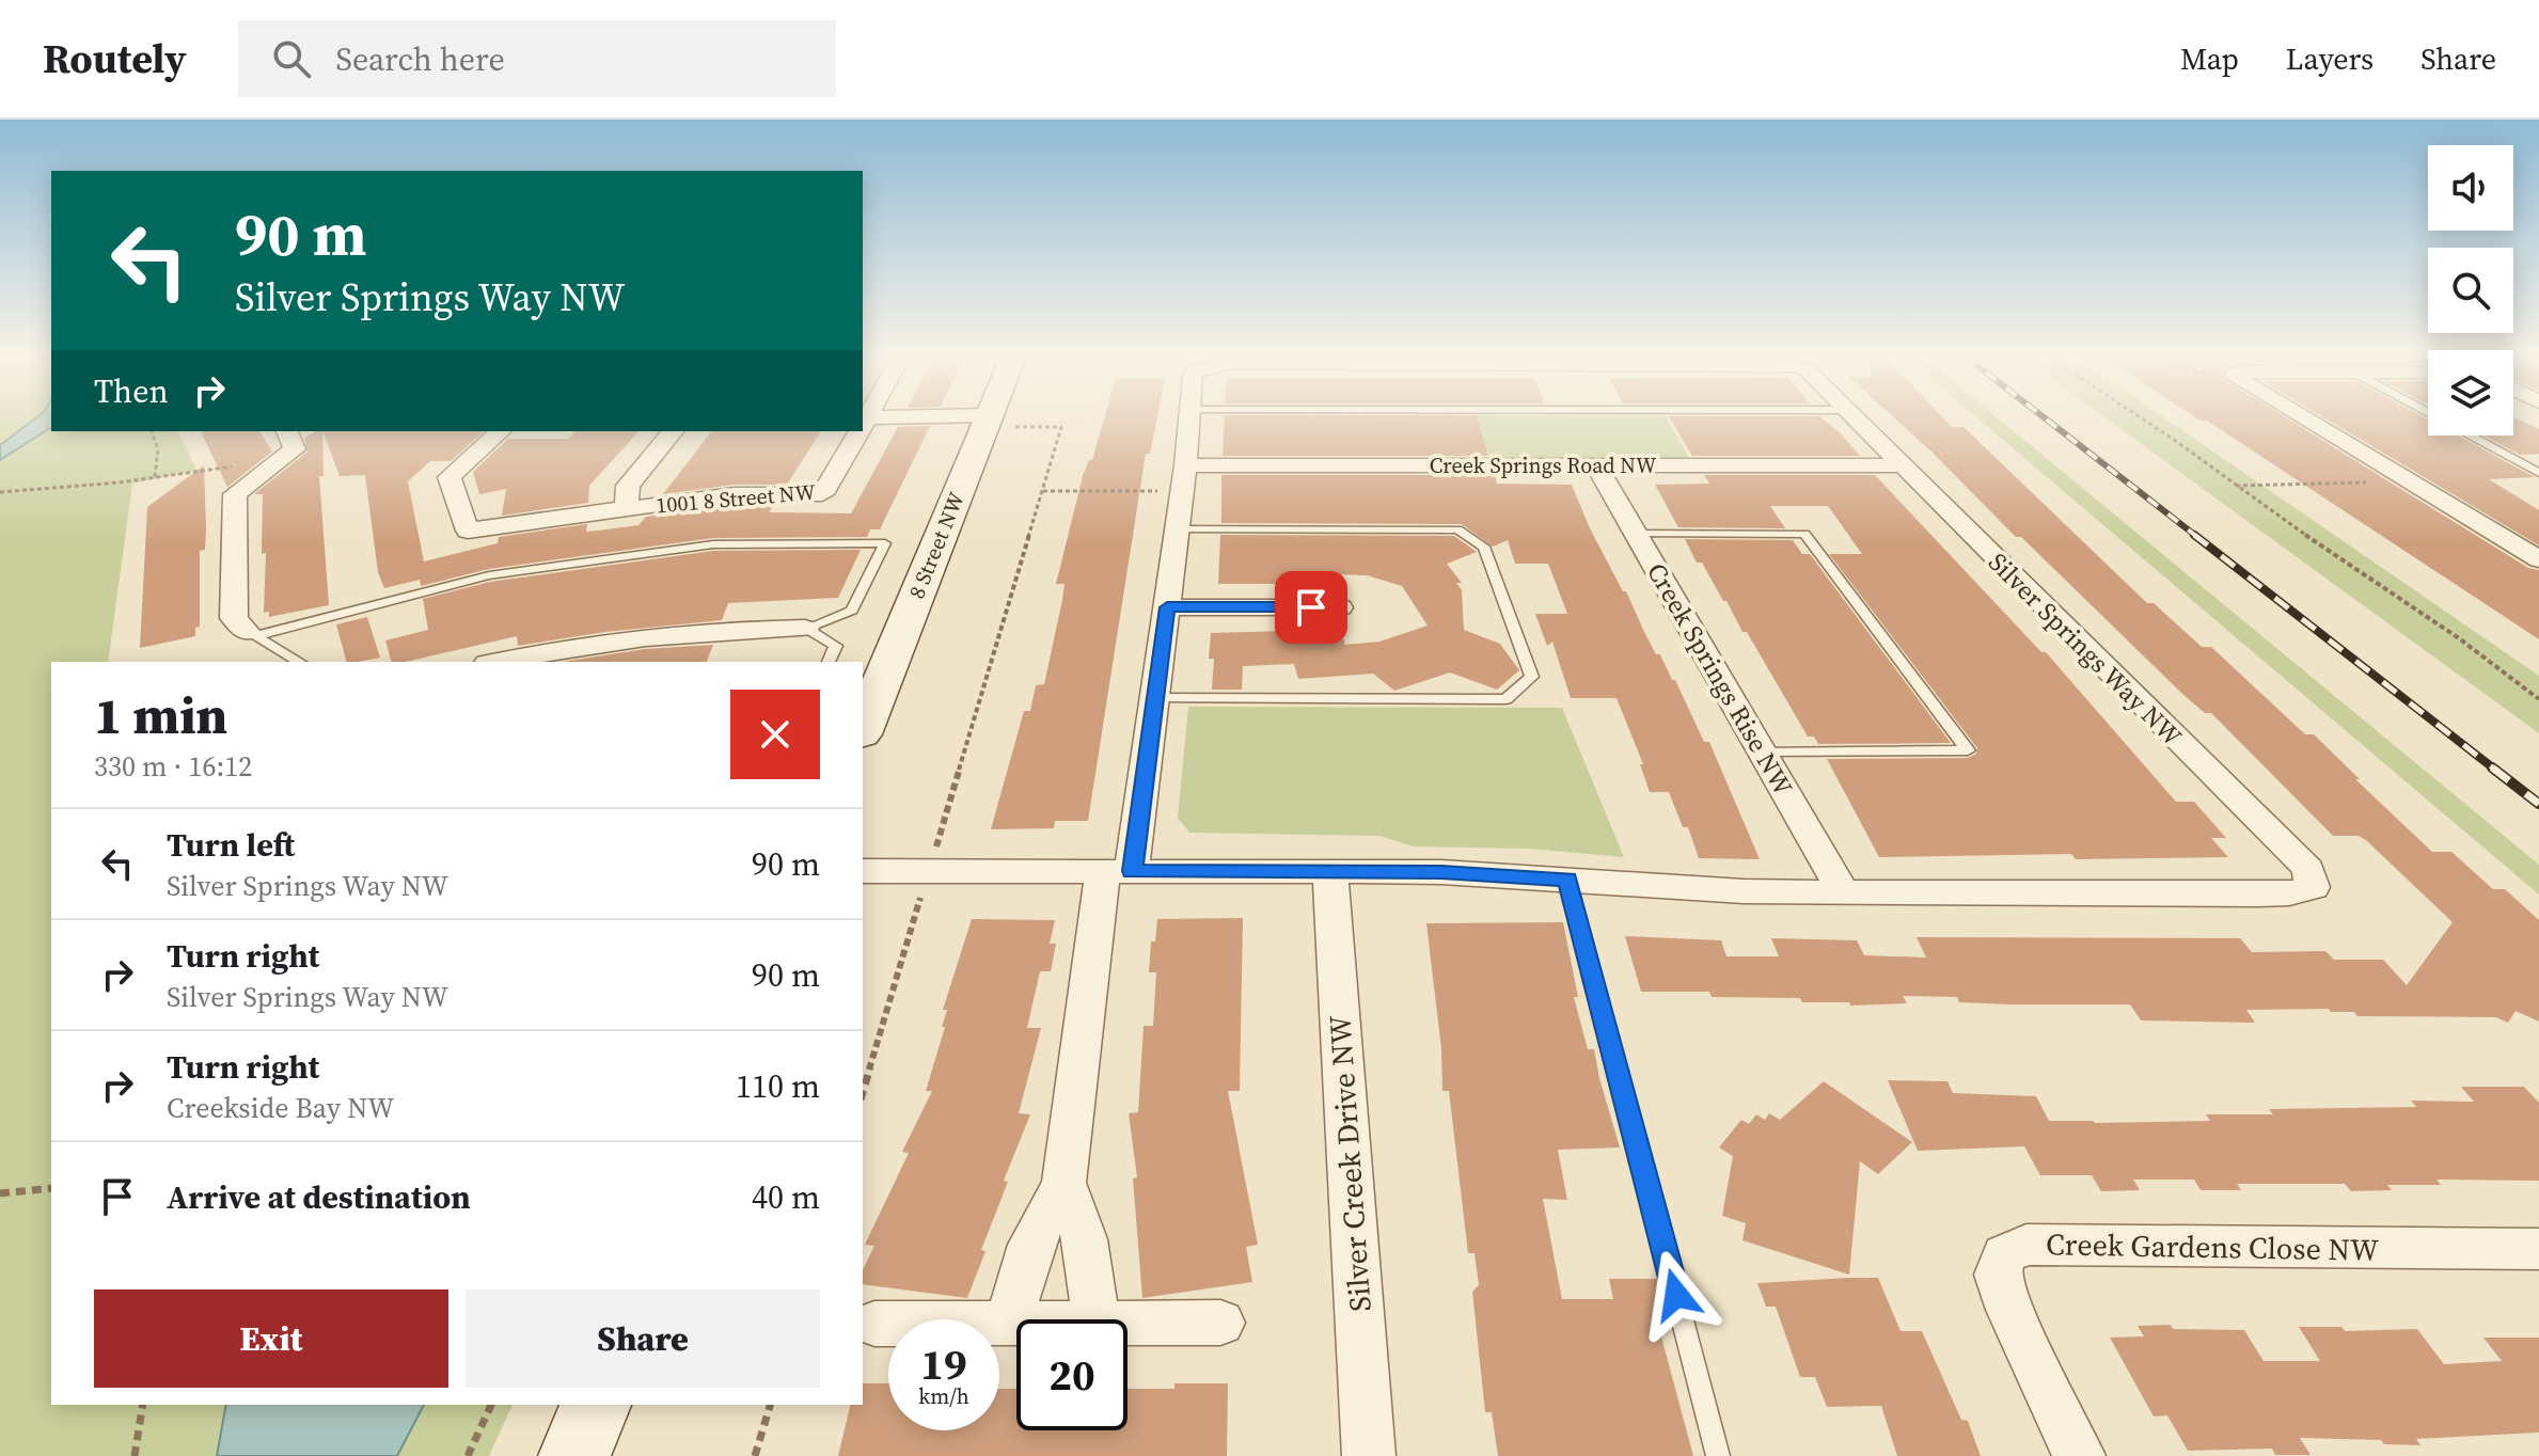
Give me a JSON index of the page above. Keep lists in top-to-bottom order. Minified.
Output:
{"streets":{"street":["Creek Springs Road NW","1001 8 Street NW","8 Street NW","Silver Springs Way NW","Creek Springs Rise NW","Silver Creek Drive NW","Creek Gardens Close NW"]},"crossings":[["Creek Springs Road NW","Silver Springs Way NW"],["Creek Springs Road NW","Creek Springs Rise NW"],["Silver Springs Way NW","Creek Springs Rise NW"],["Silver Springs Way NW","Silver Creek Drive NW"]],"page":{"header":"Routely","search":"Search here","nav":["Map","Layers","Share"],"turn":["90 m","Silver Springs Way NW"],"then":"Then","heading":["1 min","330 m · 16:12"],"list":[{"name":"Turn left","note":"Silver Springs Way NW","value":"90 m"},{"name":"Turn right","note":"Silver Springs Way NW","value":"90 m"},{"name":"Turn right","note":"Creekside Bay NW","value":"110 m"},{"name":"Arrive at destination","value":"40 m"}],"buttons":["Exit","Share"],"speed":"19 km/h","limit":"20"}}
